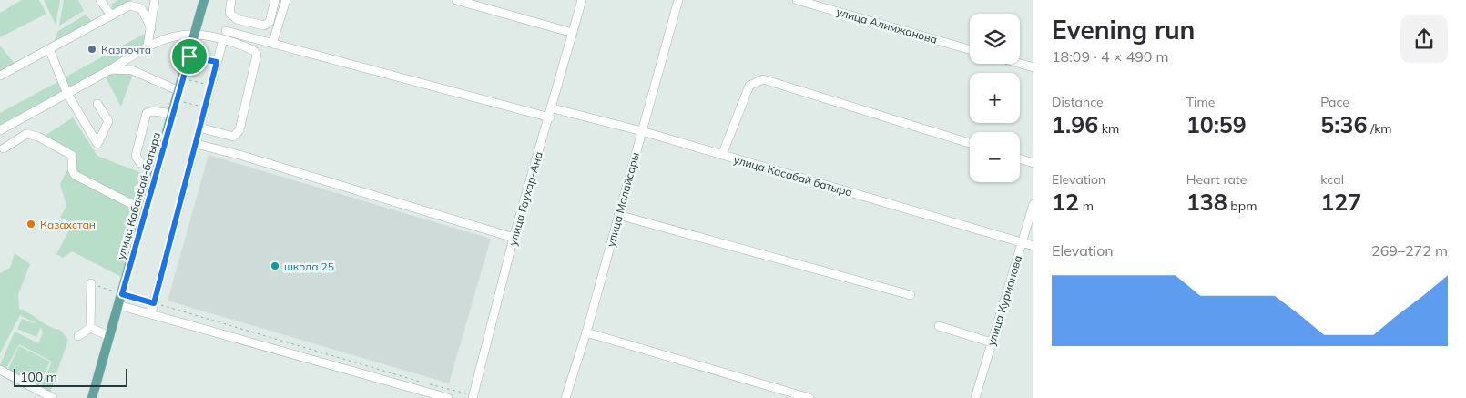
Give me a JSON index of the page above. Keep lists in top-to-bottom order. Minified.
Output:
{"streets":{"main road":["улица Кабанбай-батыра"],"street":["улица Алимжанова","улица Касабай батыра","улица Гаухар-Ана","улица Малайсары","улица Курманова"]},"crossings":[["улица Касабай батыра","улица Гаухар-Ана"],["улица Касабай батыра","улица Малайсары"],["улица Касабай батыра","улица Курманова"]],"places":["Казпочта","Казахстан","школа 25"],"scale_bar":"100 m","page":{"heading":["Evening run","18:09 · 4 × 490 m"],"map_buttons":["+","−"],"stats":[["Distance","1.96 km"],["Time","10:59"],["Pace","5:36 /km"],["Elevation","12 m"],["Heart rate","138 bpm"],["kcal","127"]],"chart":["Elevation","269–272 m"],"scale":"100 m"}}
